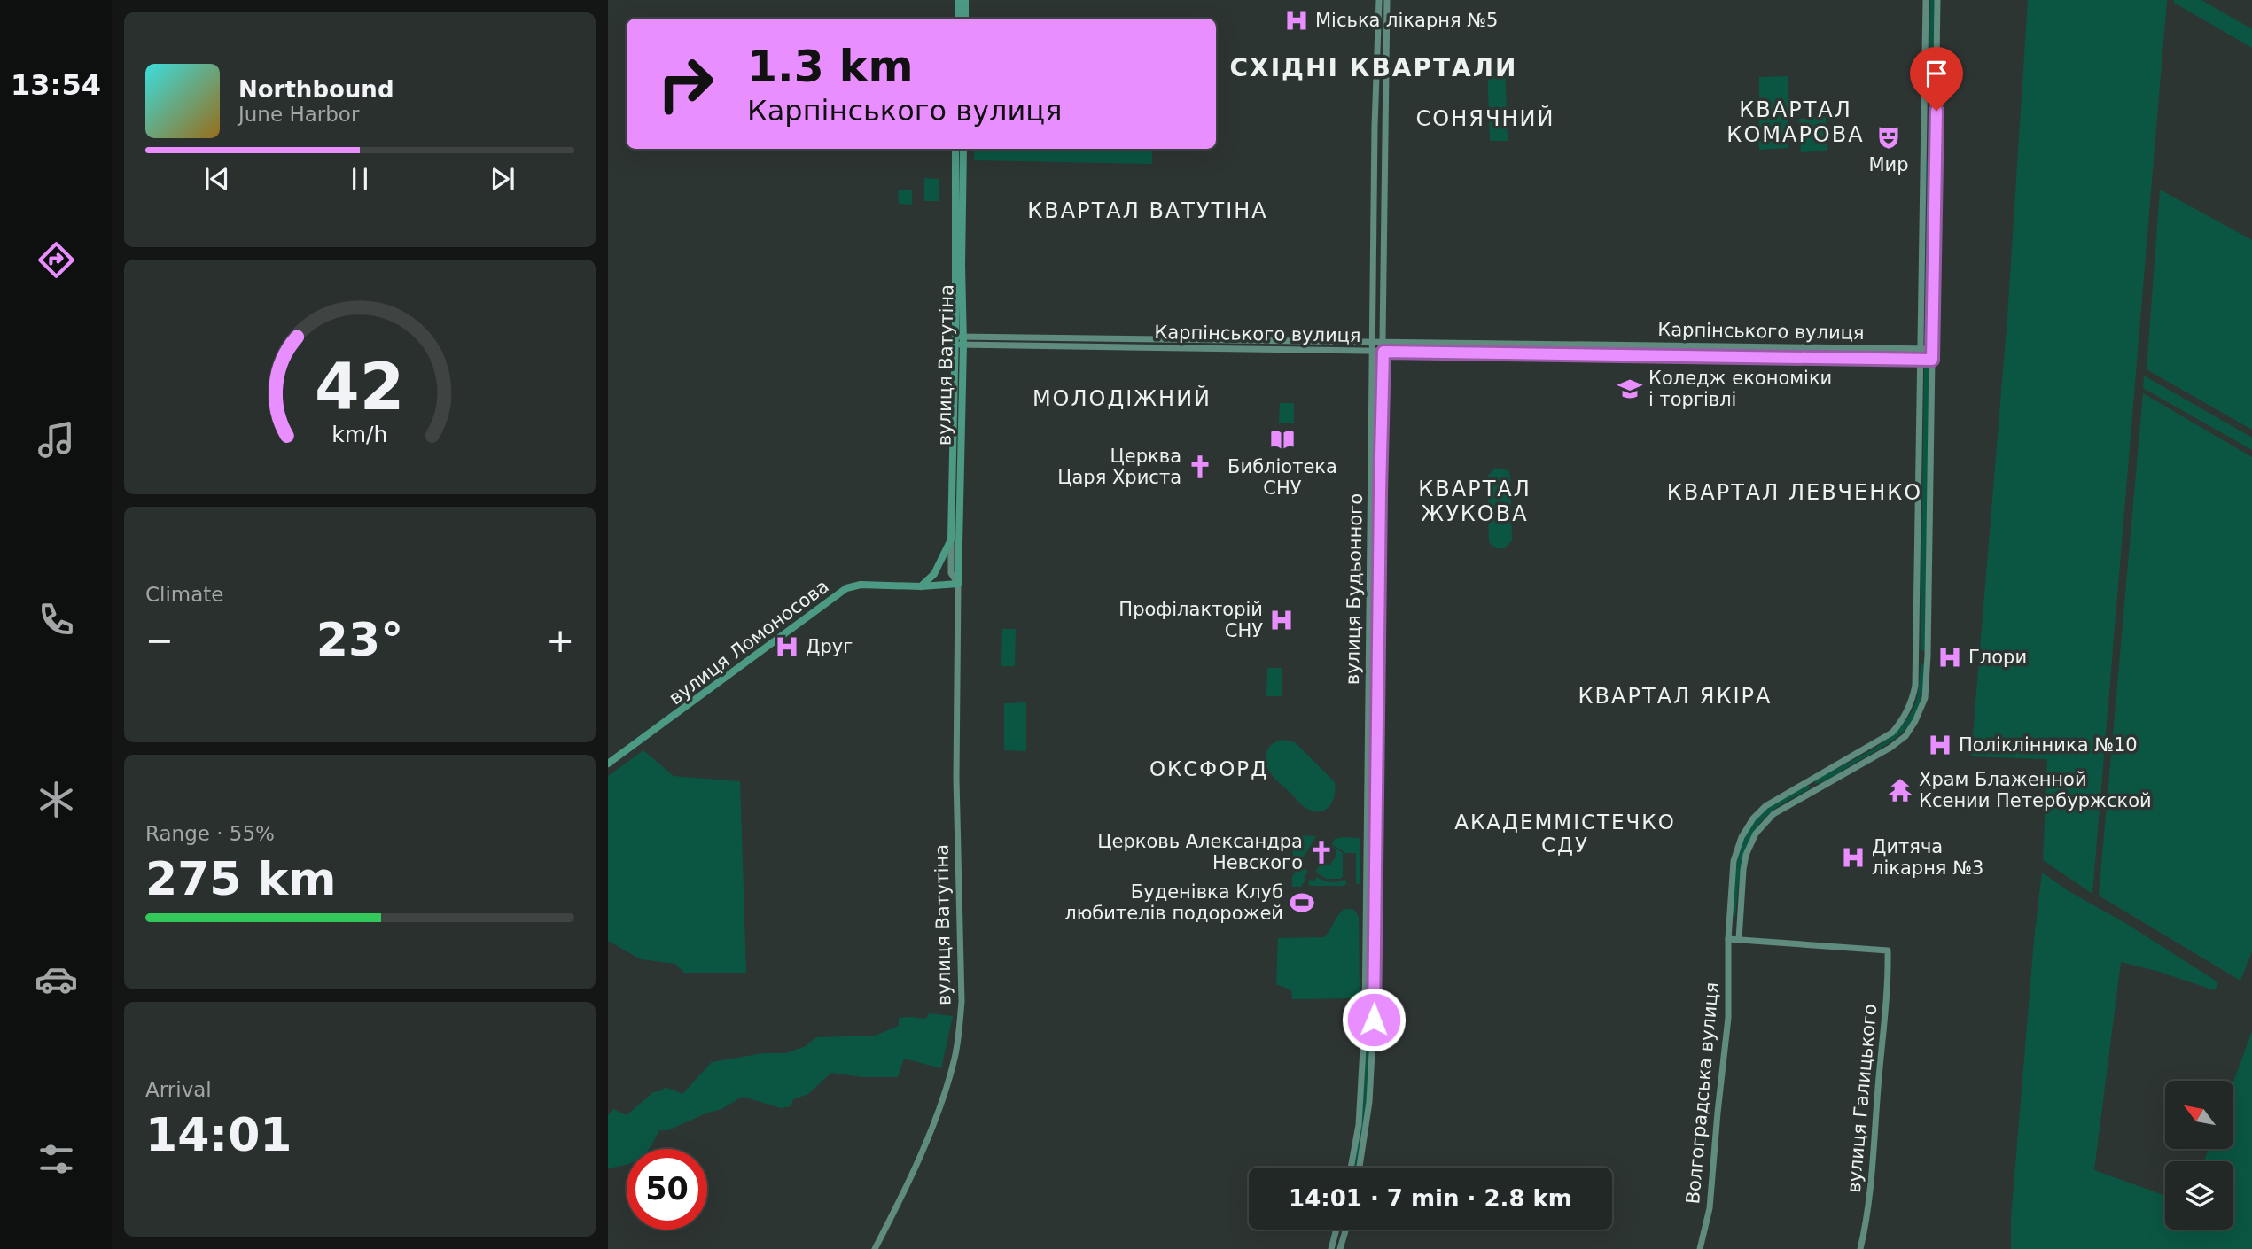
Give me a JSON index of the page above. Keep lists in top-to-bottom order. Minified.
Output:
{"streets":{"main road":["вулиця Ватутіна","вулиця Ломоносова"],"street":["Карпінського вулиця","вулиця Будьонного","Волгоградська вулиця","вулиця Галицького"]},"crossings":[["Карпінського вулиця","вулиця Ватутіна"],["Карпінського вулиця","вулиця Будьонного"],["Карпінського вулиця","Волгоградська вулиця"],["вулиця Ватутіна","вулиця Ломоносова"]],"districts":["СХІДНІ КВАРТАЛИ","КВАРТАЛ КОМАРОВА","СОНЯЧНИЙ","КВАРТАЛ ВАТУТІНА","МОЛОДІЖНИЙ","КВАРТАЛ ЖУКОВА","КВАРТАЛ ЛЕВЧЕНКО","КВАРТАЛ ЯКІРА","ОКСФОРД","АКАДЕММІСТЕЧКО СДУ"],"places":{"hospital":["Міська лікарня №5","Профілакторій СНУ","Друг","Глори","Поліклінника №10","Дитяча лікарня №3"],"theatre":["Мир"],"school or university":["Коледж економіки і торгівлі"],"library":["Библіотека СНУ"],"church":["Церква Царя Христа","Церковь Александра Невского"],"temple":["Храм Блаженной Ксении Петербуржской"],"sports":["Буденівка Клуб любителів подорожей"]},"north":"top left","page":{"tabs":"13:54","turn":["1.3 km","Карпінського вулиця"],"song":["Northbound","June Harbor"],"tile":["Climate",["Range · 55%","275 km"],["Arrival","14:01"]],"heat":["−","23°","+"],"limit":"50","trip":"14:01 · 7 min · 2.8 km","gauge":["42","km/h"]}}
